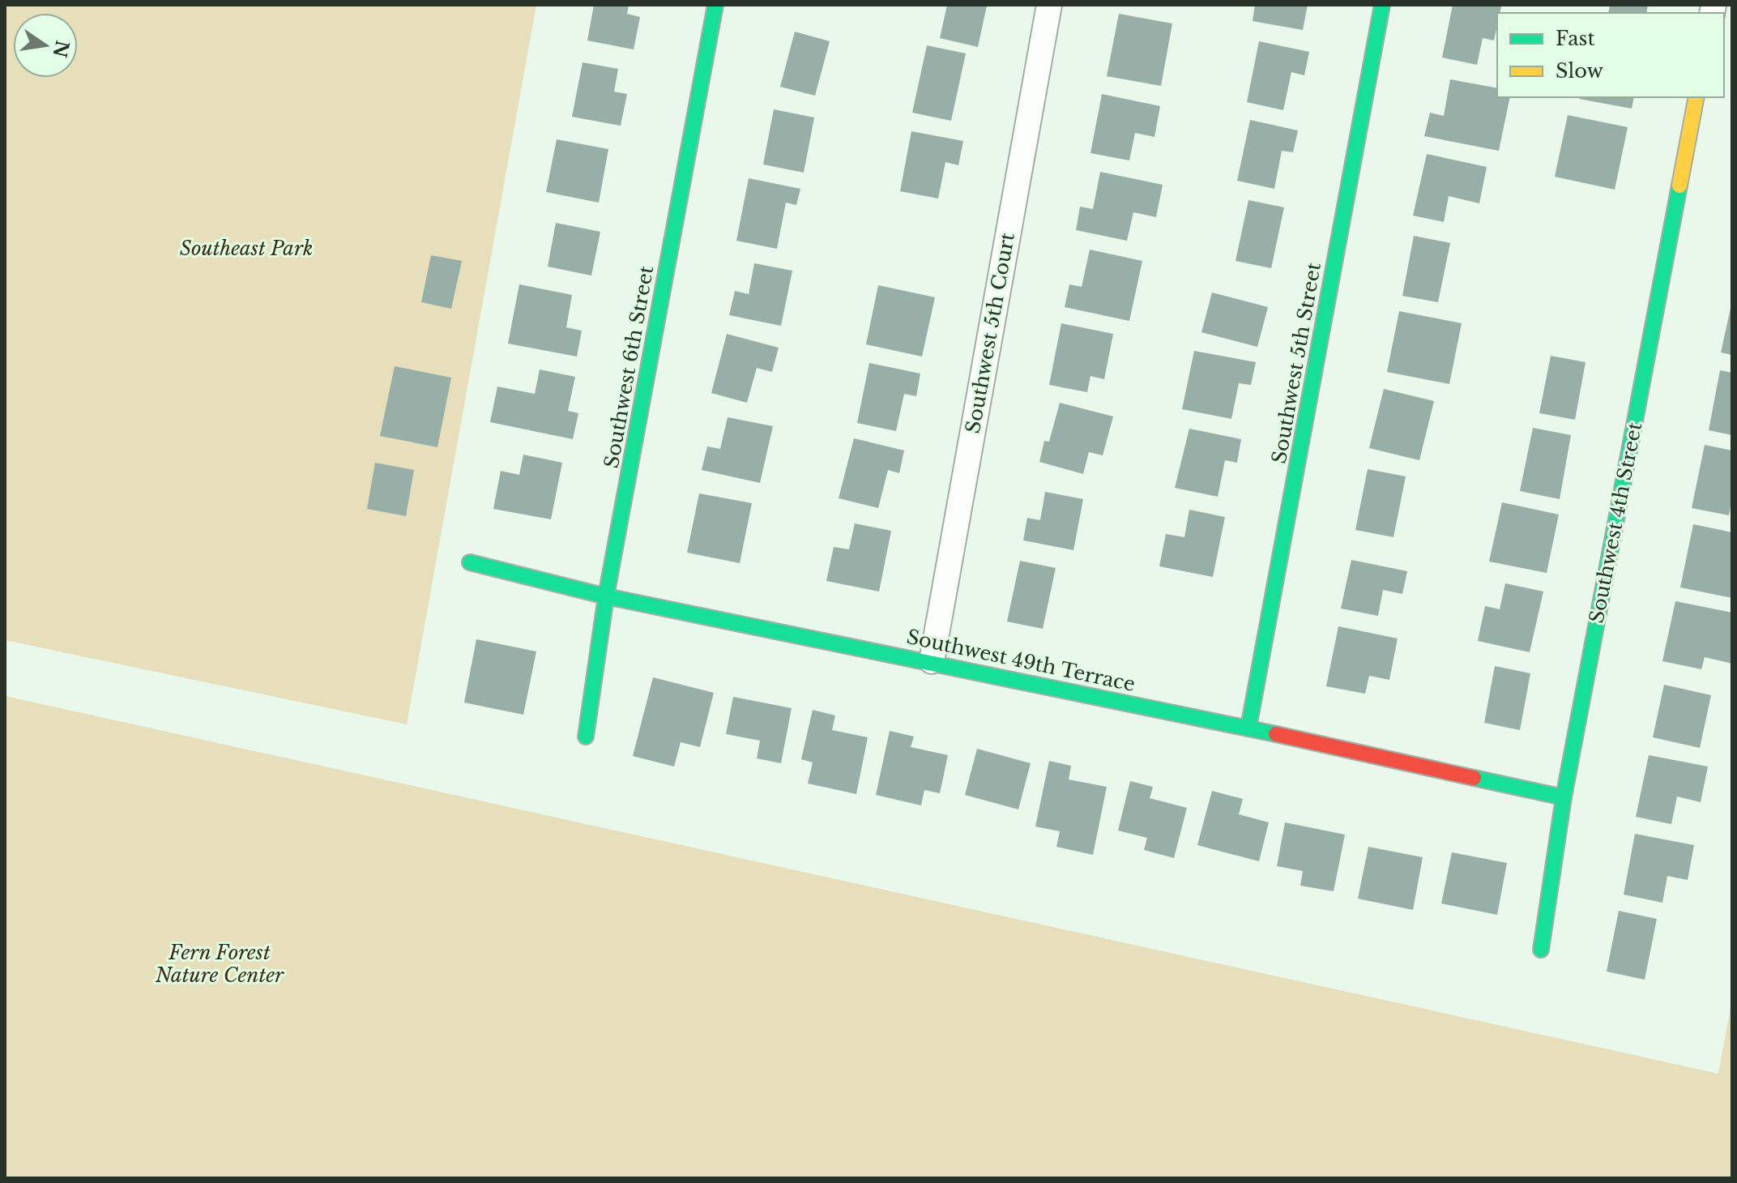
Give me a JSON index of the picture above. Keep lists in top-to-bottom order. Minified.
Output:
{"streets":{"street":["Southwest 5th Court","Southwest 5th Street","Southwest 6th Street","Southwest 4th Street","Southwest 49th Terrace"]},"crossings":[["Southwest 5th Court","Southwest 49th Terrace"],["Southwest 5th Street","Southwest 49th Terrace"],["Southwest 6th Street","Southwest 49th Terrace"],["Southwest 4th Street","Southwest 49th Terrace"]],"parks":["Southeast Park","Fern Forest Nature Center"],"legend":["Fast","Slow"],"north":"right"}
